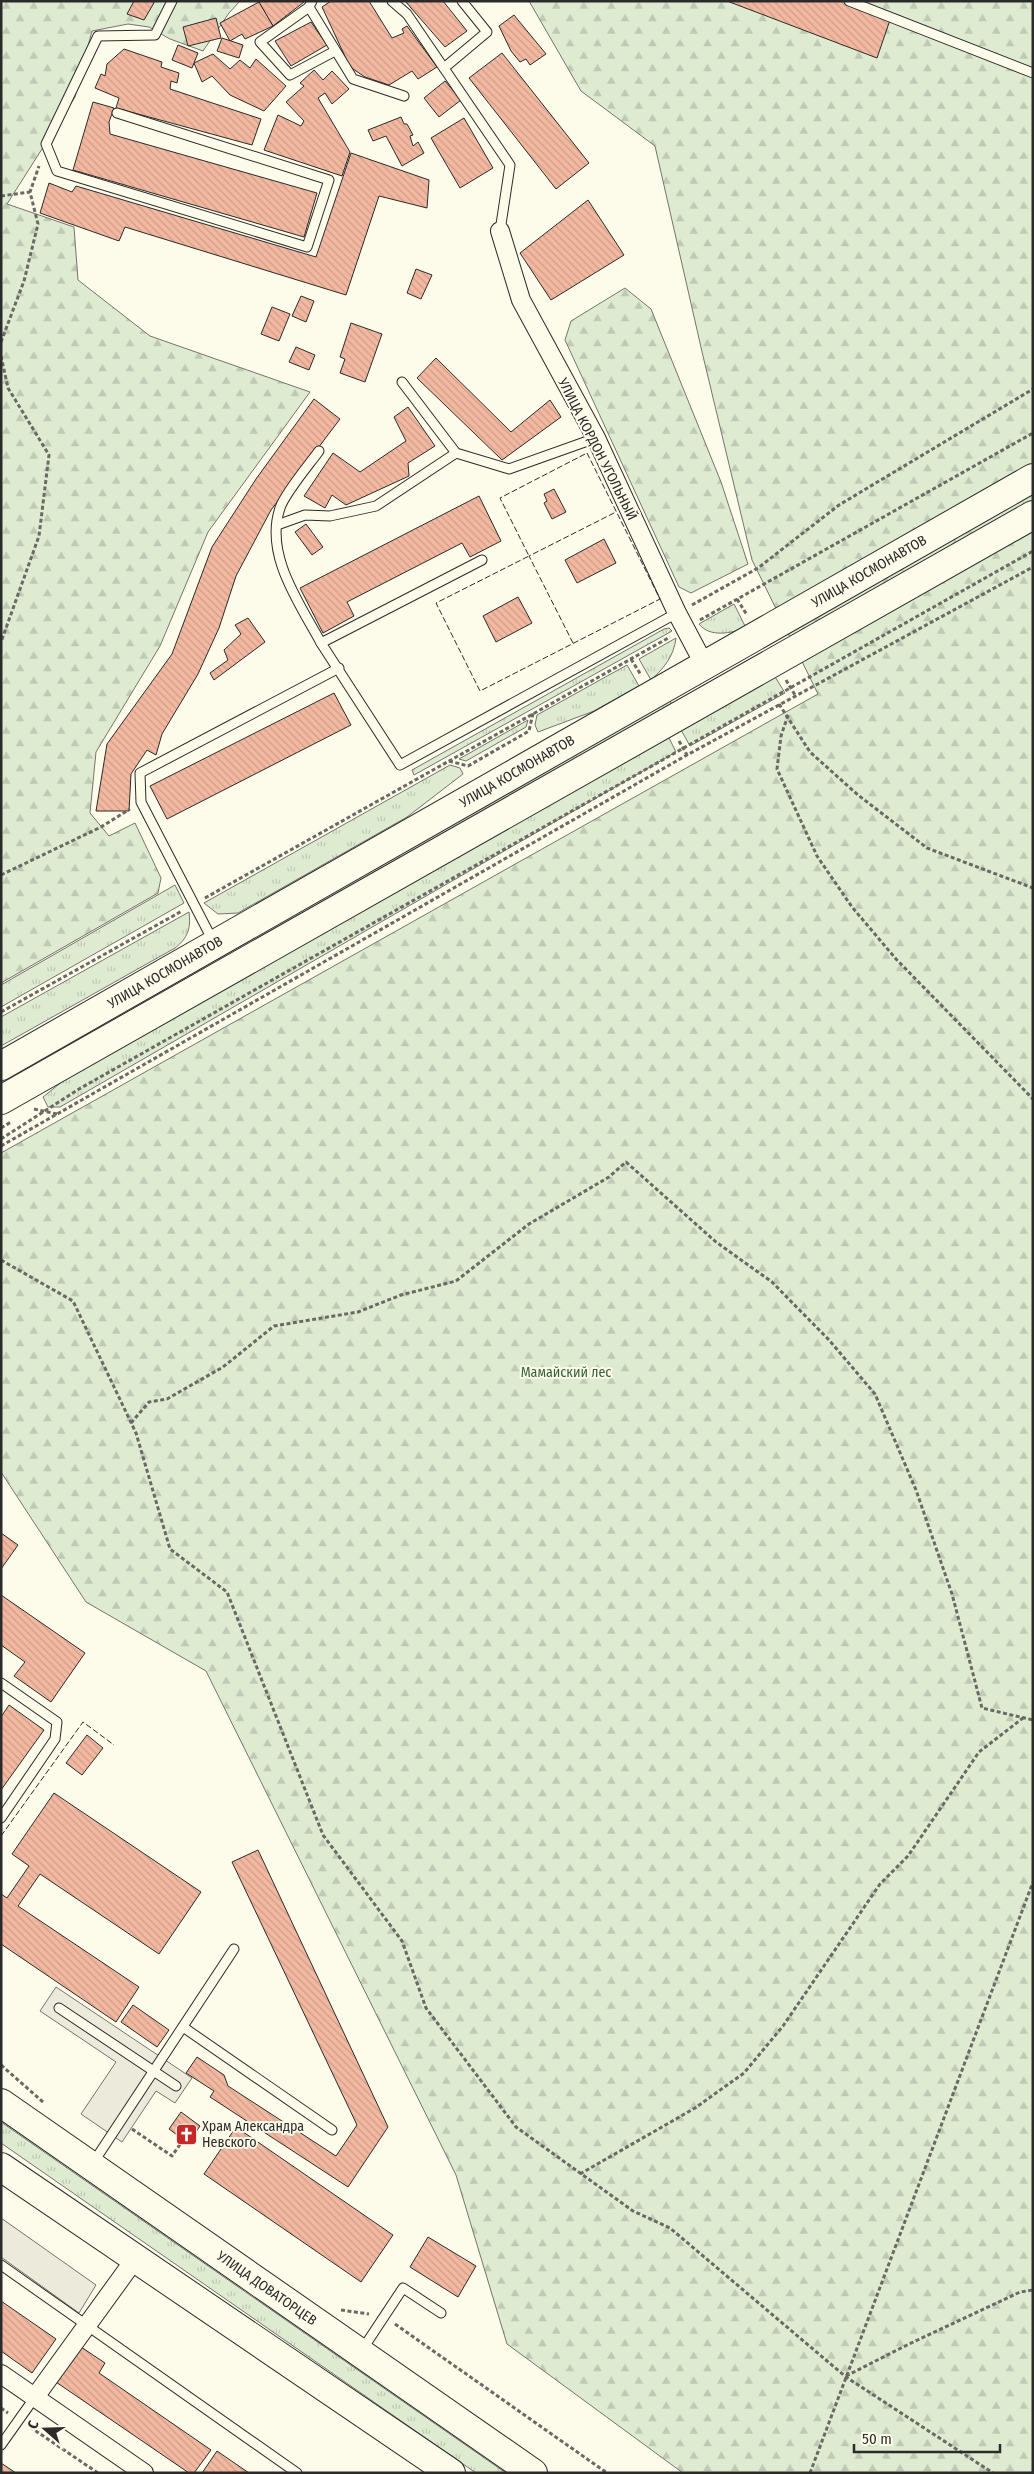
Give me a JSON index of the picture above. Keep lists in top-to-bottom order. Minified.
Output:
{"streets":{"main road":["УЛИЦА КОСМОНАВТОВ","УЛИЦА ДОВАТОРЦЕВ"],"street":["УЛИЦА КОРДОН УГОЛЬНЫЙ"]},"crossings":[["УЛИЦА КОРДОН УГОЛЬНЫЙ","УЛИЦА КОСМОНАВТОВ"]],"parks":["Мамайский лес"],"places":{"church":["Храм Александра Невского"]},"scale_bar":"50 m","north":"left"}
